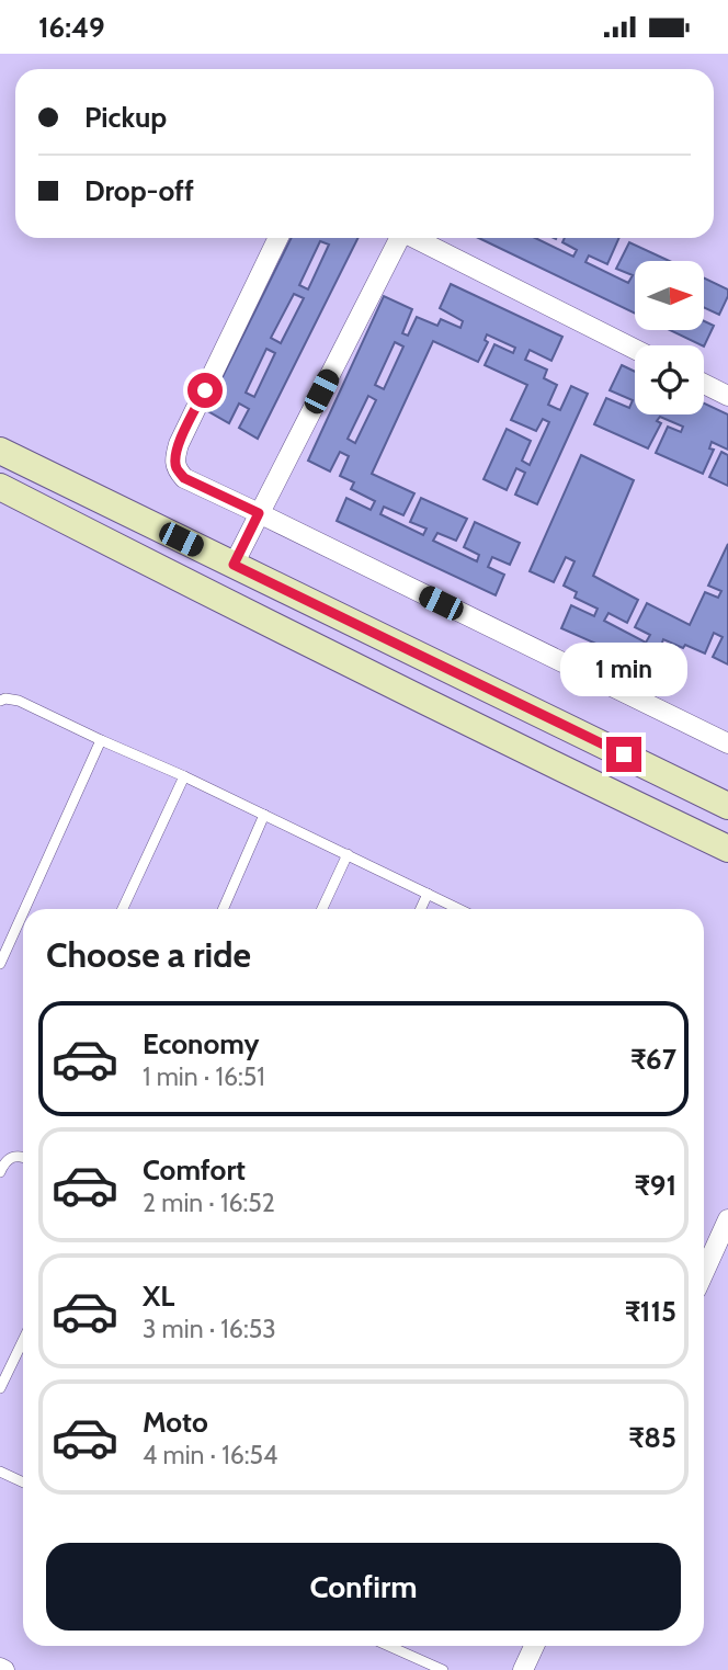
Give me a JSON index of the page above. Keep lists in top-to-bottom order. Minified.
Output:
{"north":"right","page":{"status":"16:49","banner":["Pickup","Drop-off"],"bubble":"1 min","heading":"Choose a ride","list":[{"name":"Economy","note":"1 min · 16:51","value":"₹67"},{"name":"Comfort","note":"2 min · 16:52","value":"₹91"},{"name":"XL","note":"3 min · 16:53","value":"₹115"},{"name":"Moto","note":"4 min · 16:54","value":"₹85"}],"buttons":"Confirm"}}
